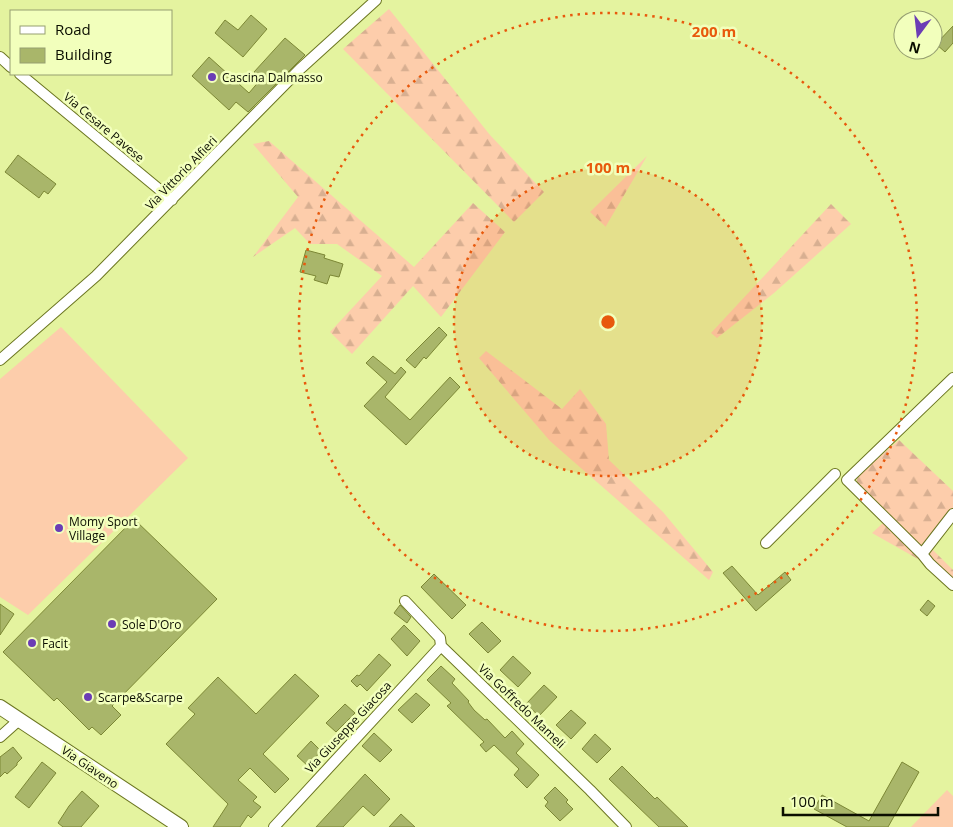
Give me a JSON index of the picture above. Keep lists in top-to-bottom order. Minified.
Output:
{"streets":{"main road":["Via Giaveno"],"street":["Via Cesare Pavese","Via Vittorio Alfieri","Via Goffredo Mameli","Via Giuseppe Giacosa"]},"crossings":[["Via Cesare Pavese","Via Vittorio Alfieri"],["Via Goffredo Mameli","Via Giuseppe Giacosa"]],"places":["Cascina Dalmasso","Momy Sport Village","Sole D'Oro","Facit","Scarpe&Scarpe"],"legend":["Road","Building"],"scale_bar":"100 m","north":"bottom","rings":["200 m","100 m"]}
